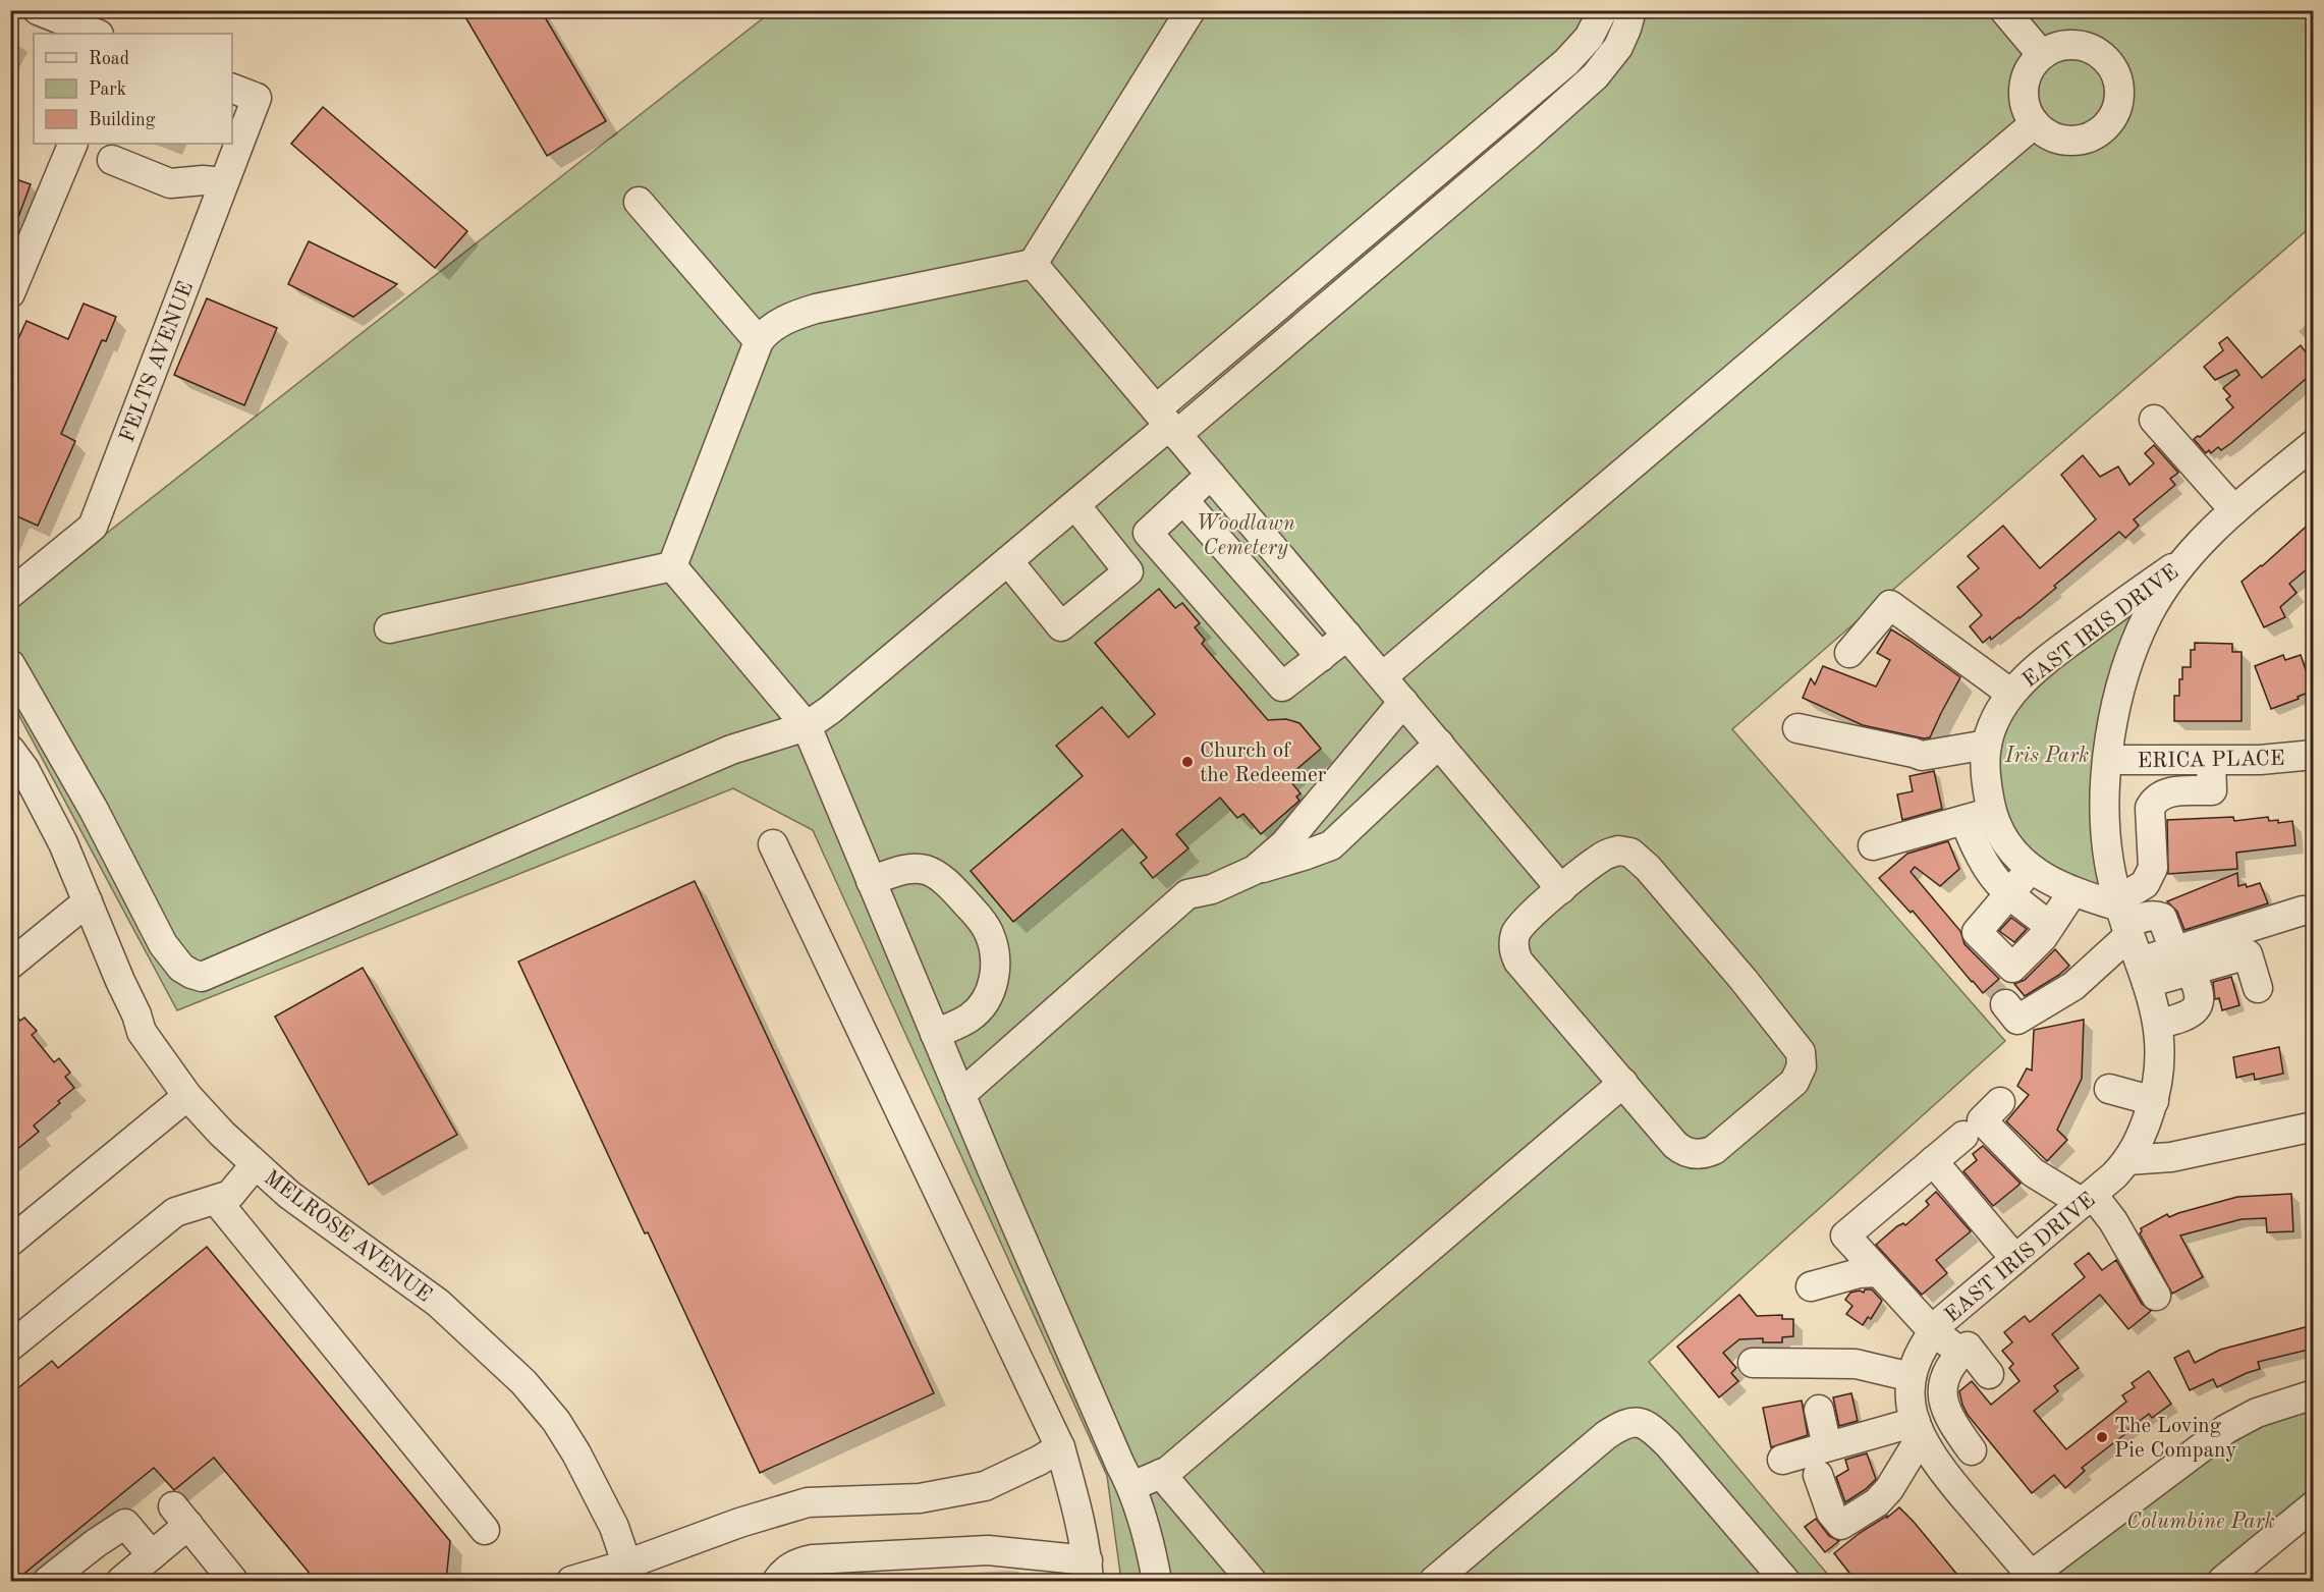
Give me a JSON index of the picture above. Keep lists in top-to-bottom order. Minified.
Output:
{"streets":{"street":["FELTS AVENUE","EAST IRIS DRIVE","ERICA PLACE","MELROSE AVENUE"]},"crossings":[["EAST IRIS DRIVE","ERICA PLACE"]],"parks":["Woodlawn Cemetery","Iris Park","Columbine Park"],"places":["Church of the Redeemer","The Loving Pie Company"],"legend":["Road","Park","Building"]}
